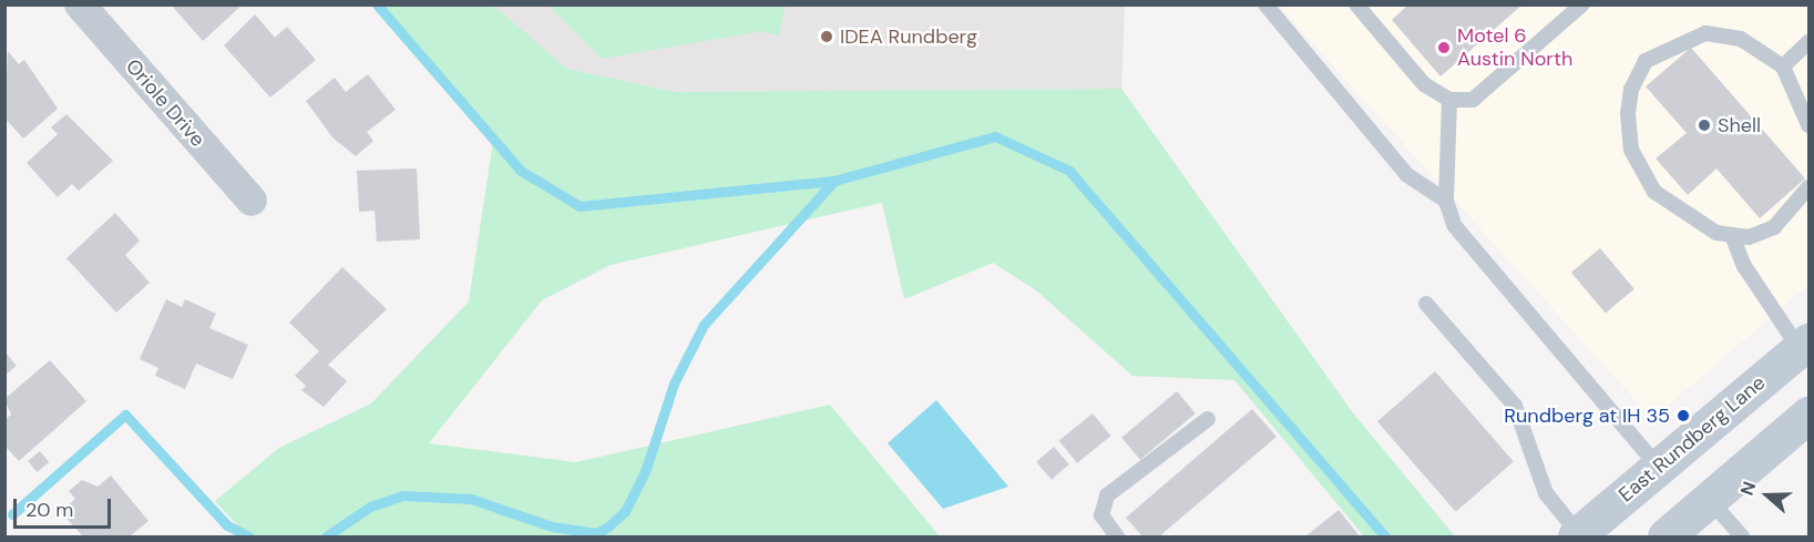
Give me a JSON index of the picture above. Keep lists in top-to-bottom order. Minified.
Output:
{"streets":{"main road":["East Rundberg Lane"],"street":["Oriole Drive"]},"places":["IDEA Rundberg","Motel 6 Austin North","Shell","Rundberg at IH 35"],"scale_bar":"20 m","north":"left"}
